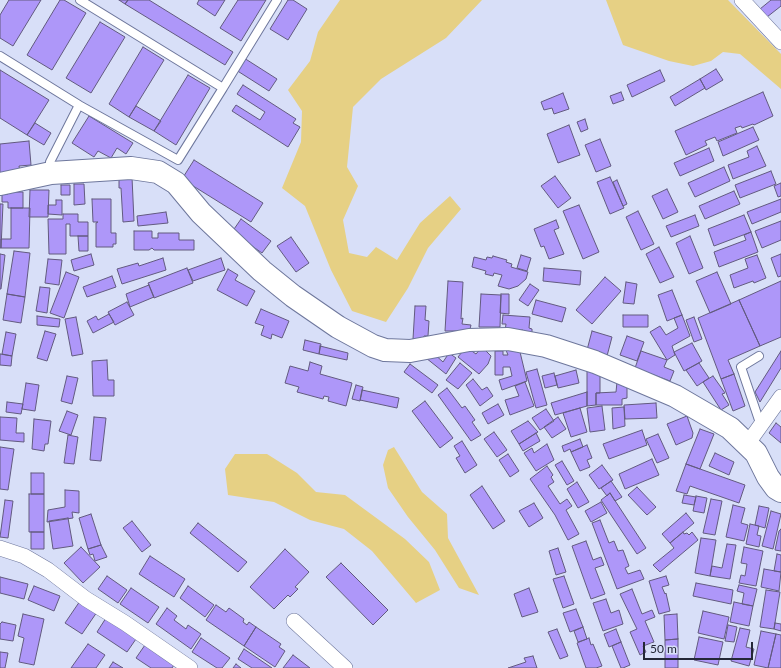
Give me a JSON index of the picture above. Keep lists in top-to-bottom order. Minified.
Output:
{"scale_bar":"50 m"}
